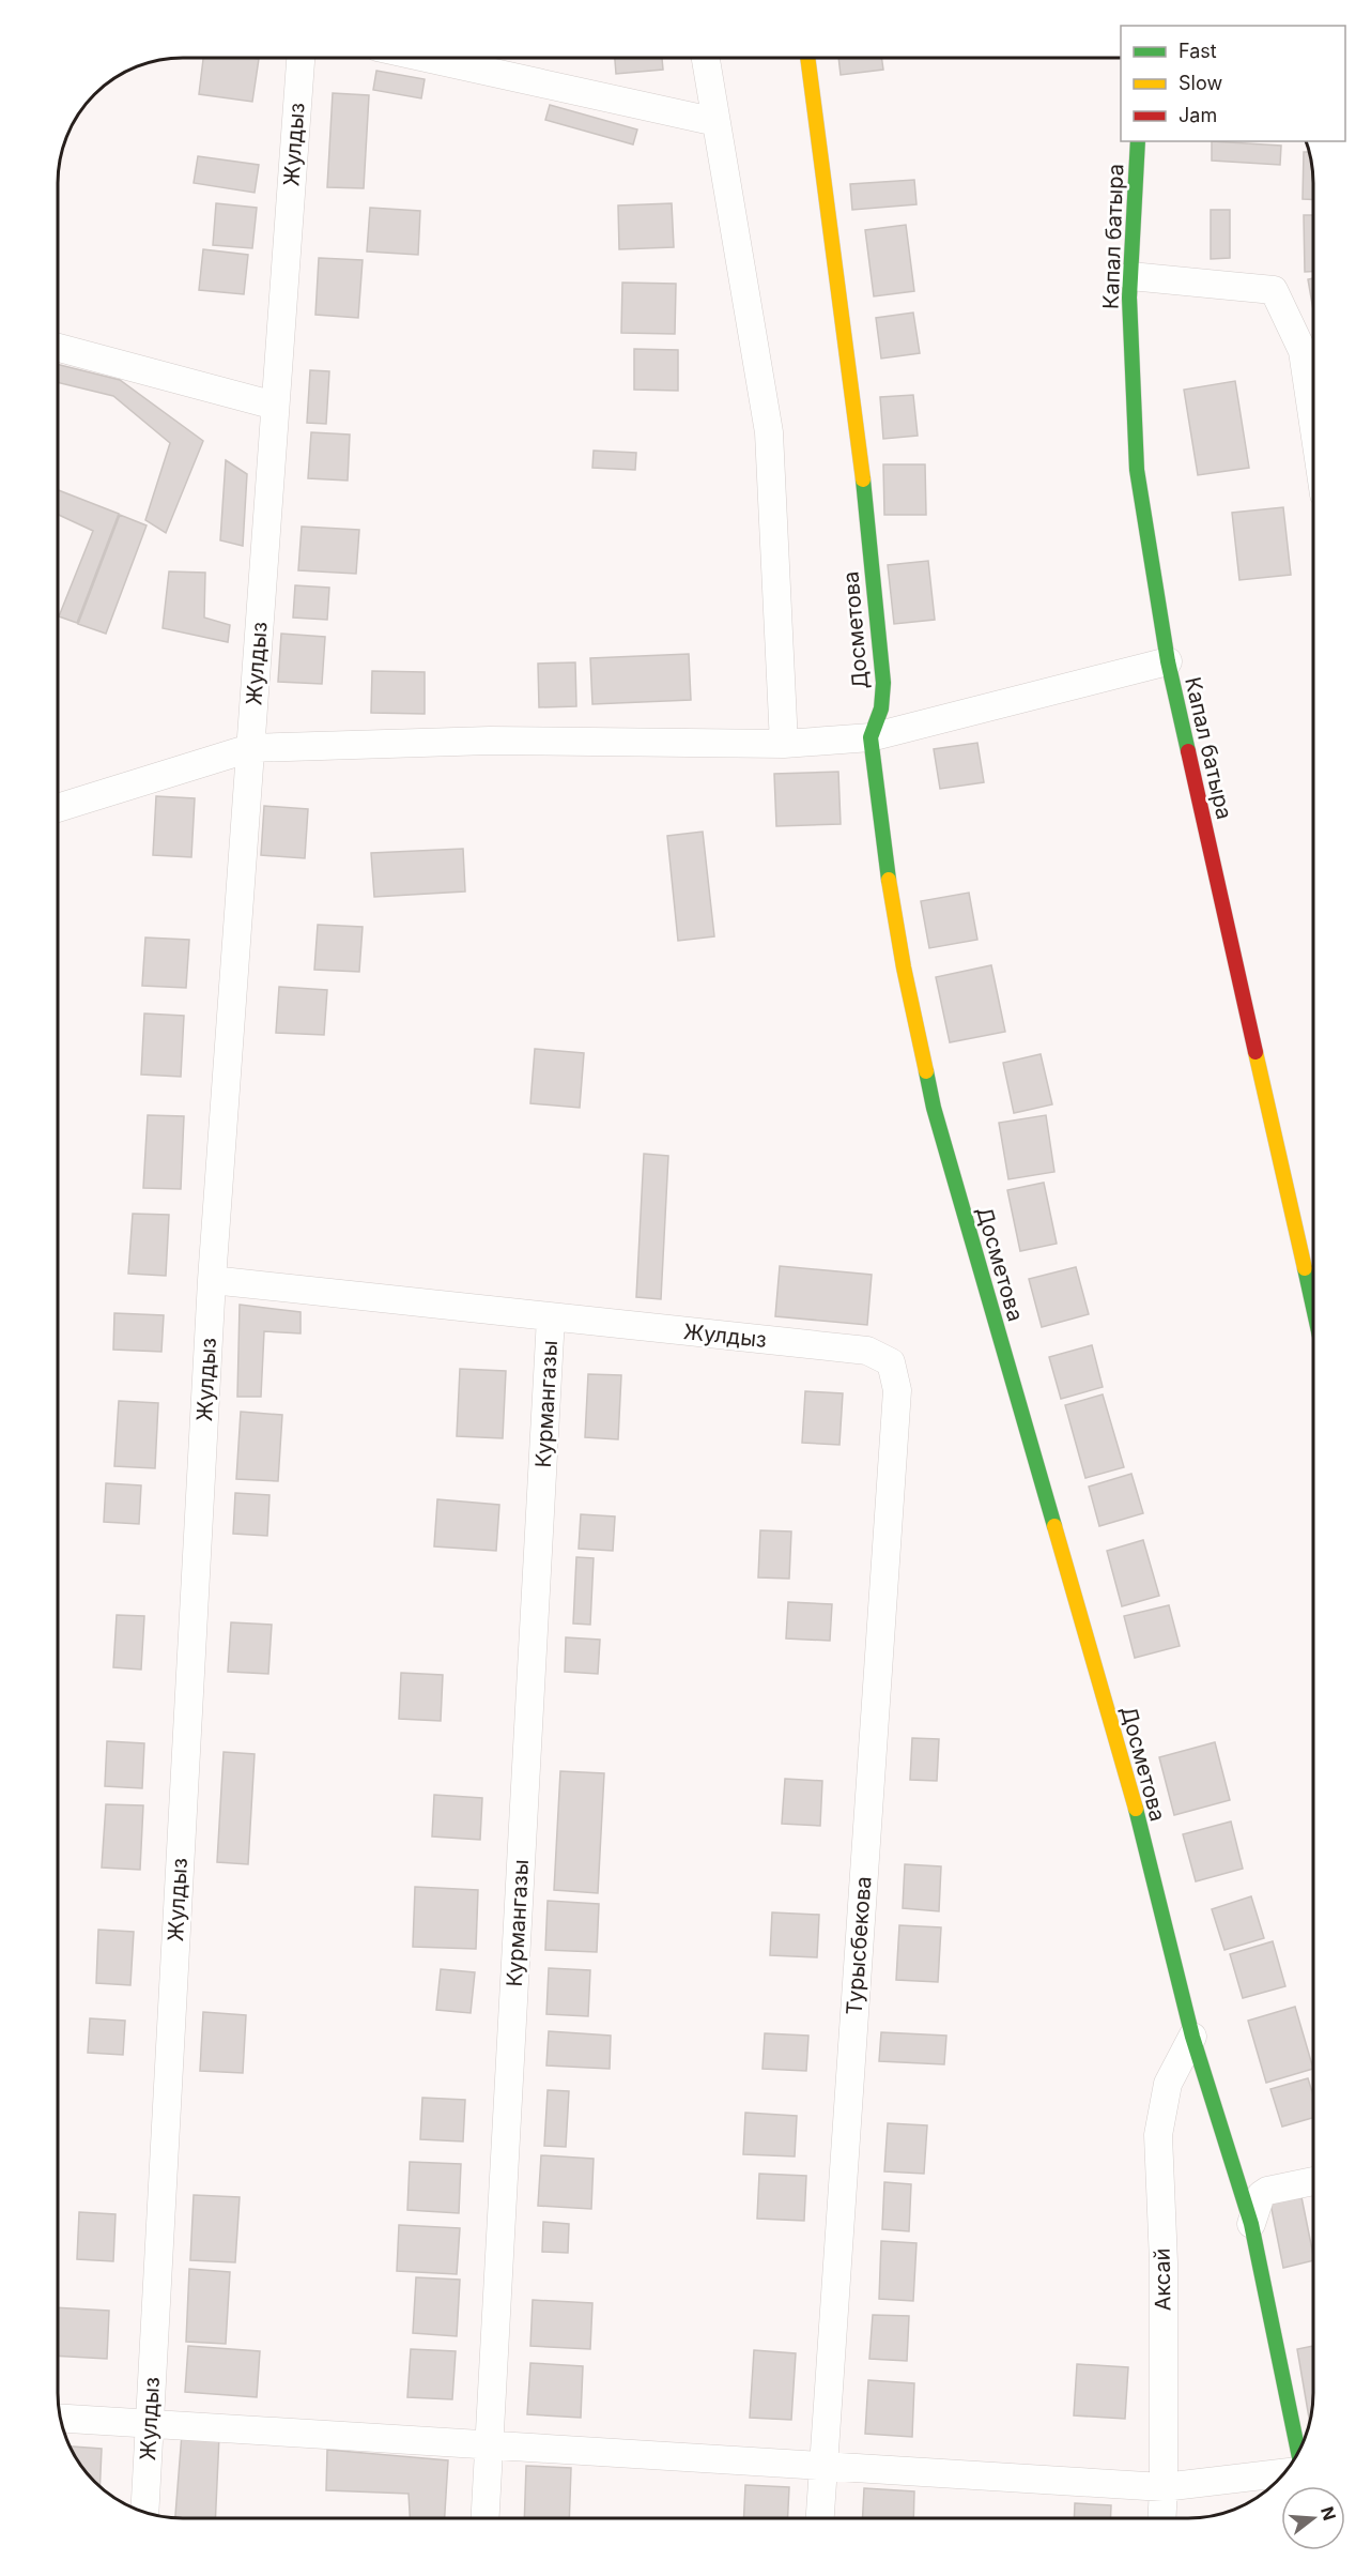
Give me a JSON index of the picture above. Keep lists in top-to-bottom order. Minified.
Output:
{"streets":{"street":["Жулдыз","Капал батыра","Досметова","Курмангазы","Турысбекова","Аксай"]},"crossings":[["Жулдыз","Курмангазы"],["Жулдыз","Турысбекова"],["Досметова","Аксай"]],"legend":["Fast","Slow","Jam"],"north":"right"}
